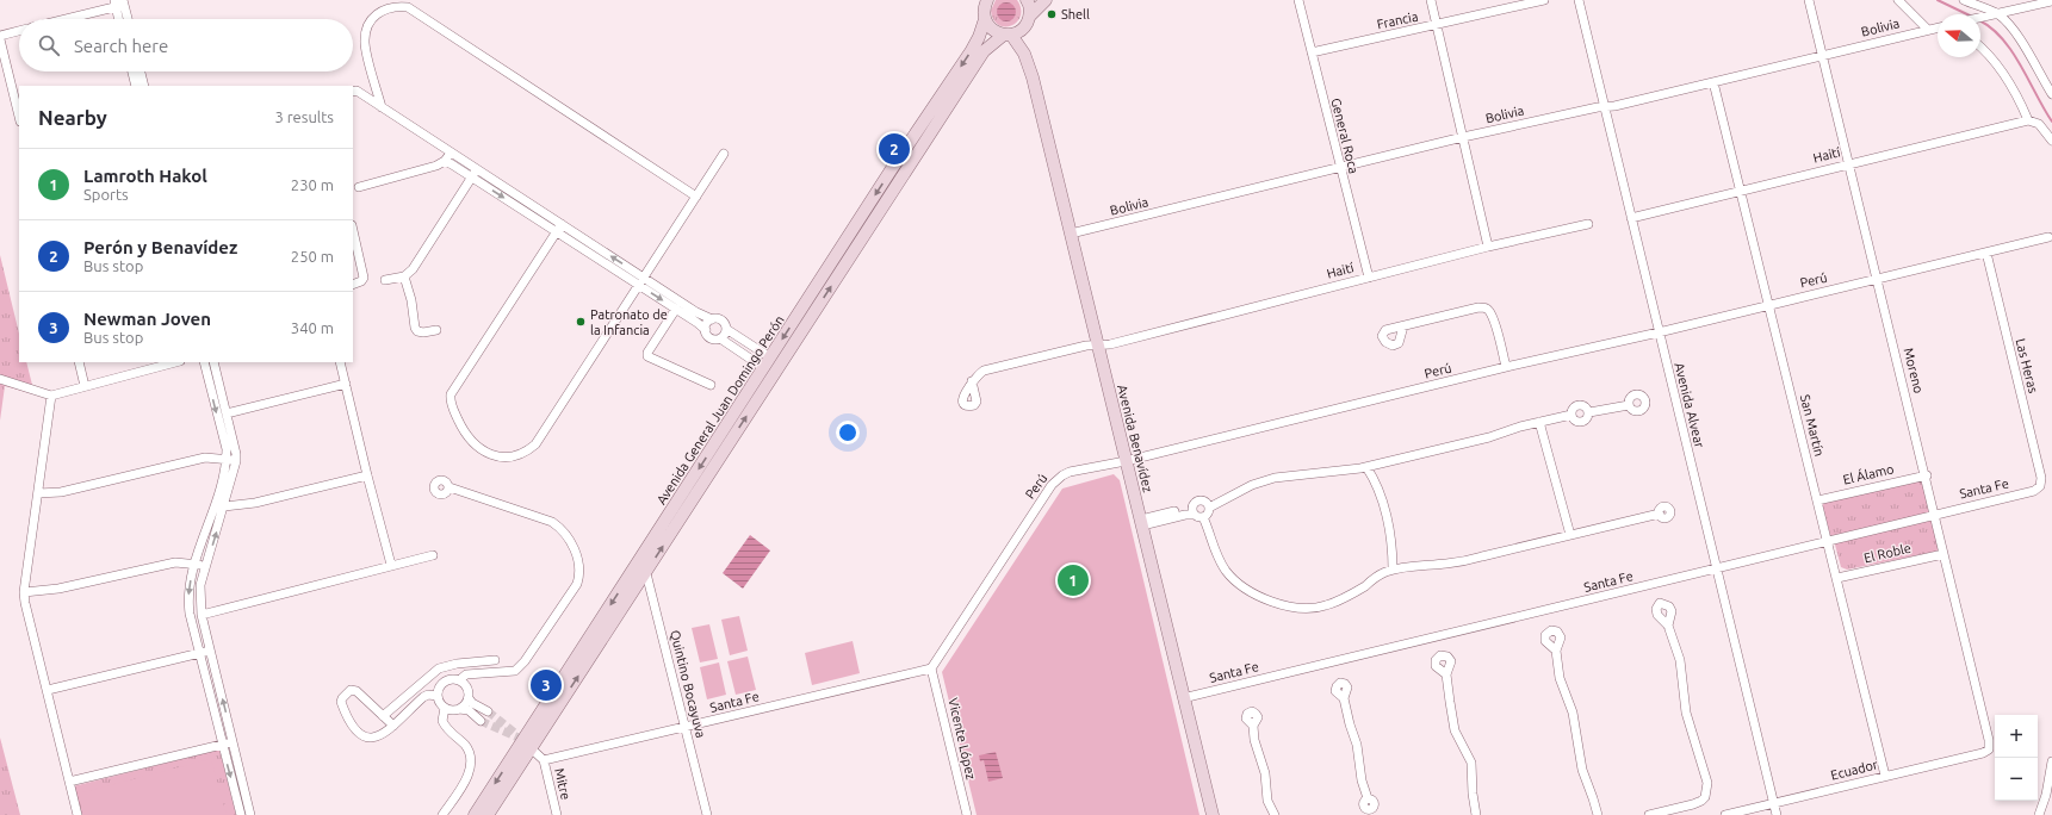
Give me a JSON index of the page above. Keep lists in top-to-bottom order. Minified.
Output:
{"streets":{"main road":["Avenida General Juan Domingo Perón","Avenida Benavídez"],"street":["Francia","Bolivia","General Roca","Haití","Perú","Las Heras","Moreno","Avenida Alvear","San Martín","El Álamo","Santa Fe","El Roble","Quintino Bocayuva","Vicente López","Ecuador","Mitre"]},"crossings":[["Francia","General Roca"],["Bolivia","General Roca"],["Bolivia","Moreno"],["Bolivia","Avenida Alvear"],["Bolivia","San Martín"],["Bolivia","Avenida Benavídez"],["General Roca","Haití"],["Haití","Moreno"],["Haití","Avenida Alvear"],["Haití","San Martín"],["Haití","Avenida Benavídez"],["Perú","Las Heras"],["Perú","Moreno"],["Perú","Avenida Alvear"],["Perú","San Martín"],["Perú","Avenida Benavídez"],["Perú","Santa Fe"],["Perú","Vicente López"],["Las Heras","Santa Fe"],["Moreno","El Álamo"],["Moreno","Santa Fe"],["Moreno","El Roble"],["Moreno","Ecuador"],["Avenida Alvear","Santa Fe"],["Avenida Alvear","Ecuador"],["Avenida General Juan Domingo Perón","Avenida Benavídez"],["Avenida General Juan Domingo Perón","Quintino Bocayuva"],["Avenida General Juan Domingo Perón","Mitre"],["San Martín","El Álamo"],["San Martín","Santa Fe"],["San Martín","El Roble"],["San Martín","Ecuador"],["Avenida Benavídez","Santa Fe"],["Santa Fe","Quintino Bocayuva"],["Santa Fe","Vicente López"],["Santa Fe","Mitre"]],"places":["Shell","Patronato de la Infancia"],"north":"left","page":{"search":"Search here","heading":["Nearby","3 results"],"pins":["2","1","3"],"list":[{"mark":"1","name":"Lamroth Hakol","note":"Sports","value":"230 m"},{"mark":"2","name":"Perón y Benavídez","note":"Bus stop","value":"250 m"},{"mark":"3","name":"Newman Joven","note":"Bus stop","value":"340 m"}],"map_buttons":["+","−"]}}
